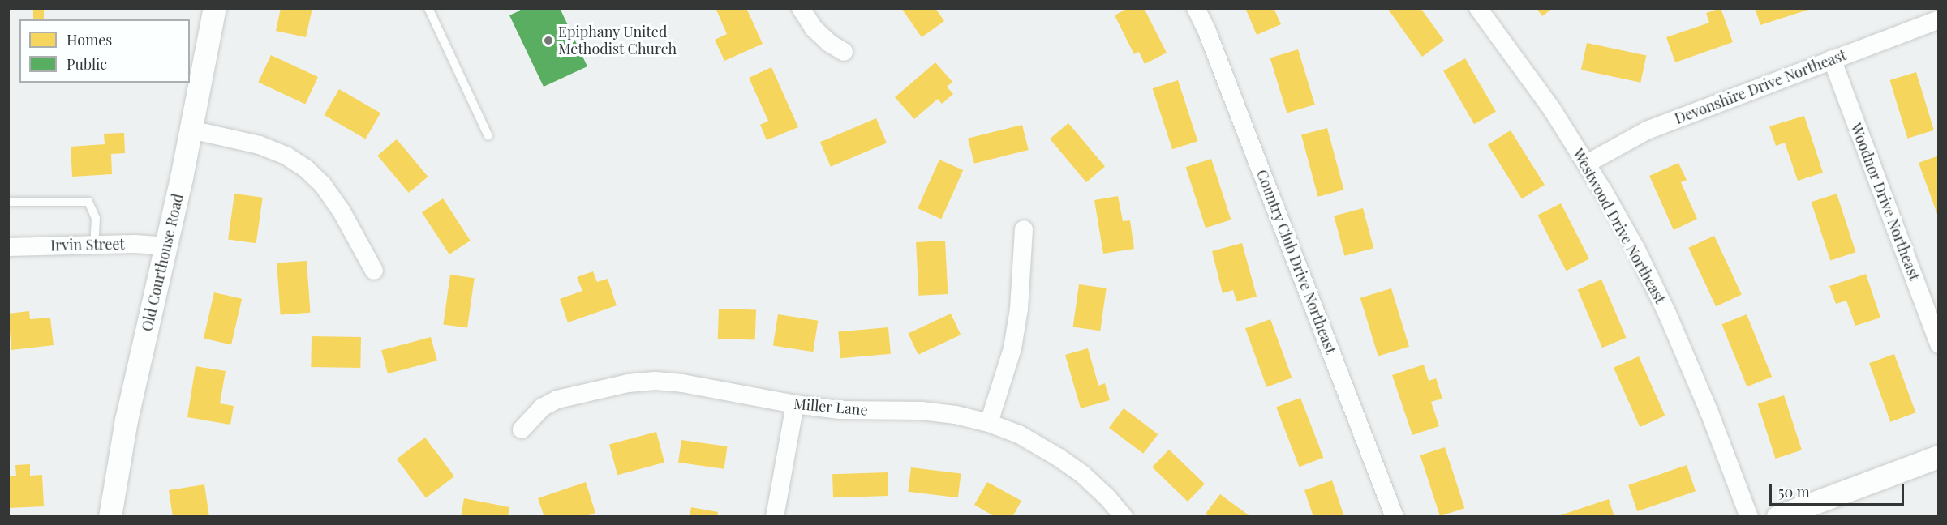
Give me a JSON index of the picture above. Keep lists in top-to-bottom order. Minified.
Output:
{"streets":{"street":["Devonshire Drive Northeast","Woodnor Drive Northeast","Westwood Drive Northeast","Irvin Street","Country Club Drive Northeast","Old Courthouse Road","Miller Lane"]},"crossings":[["Devonshire Drive Northeast","Woodnor Drive Northeast"],["Devonshire Drive Northeast","Westwood Drive Northeast"],["Irvin Street","Old Courthouse Road"]],"places":["Epiphany United Methodist Church"],"legend":["Homes","Public"],"scale_bar":"50 m"}
